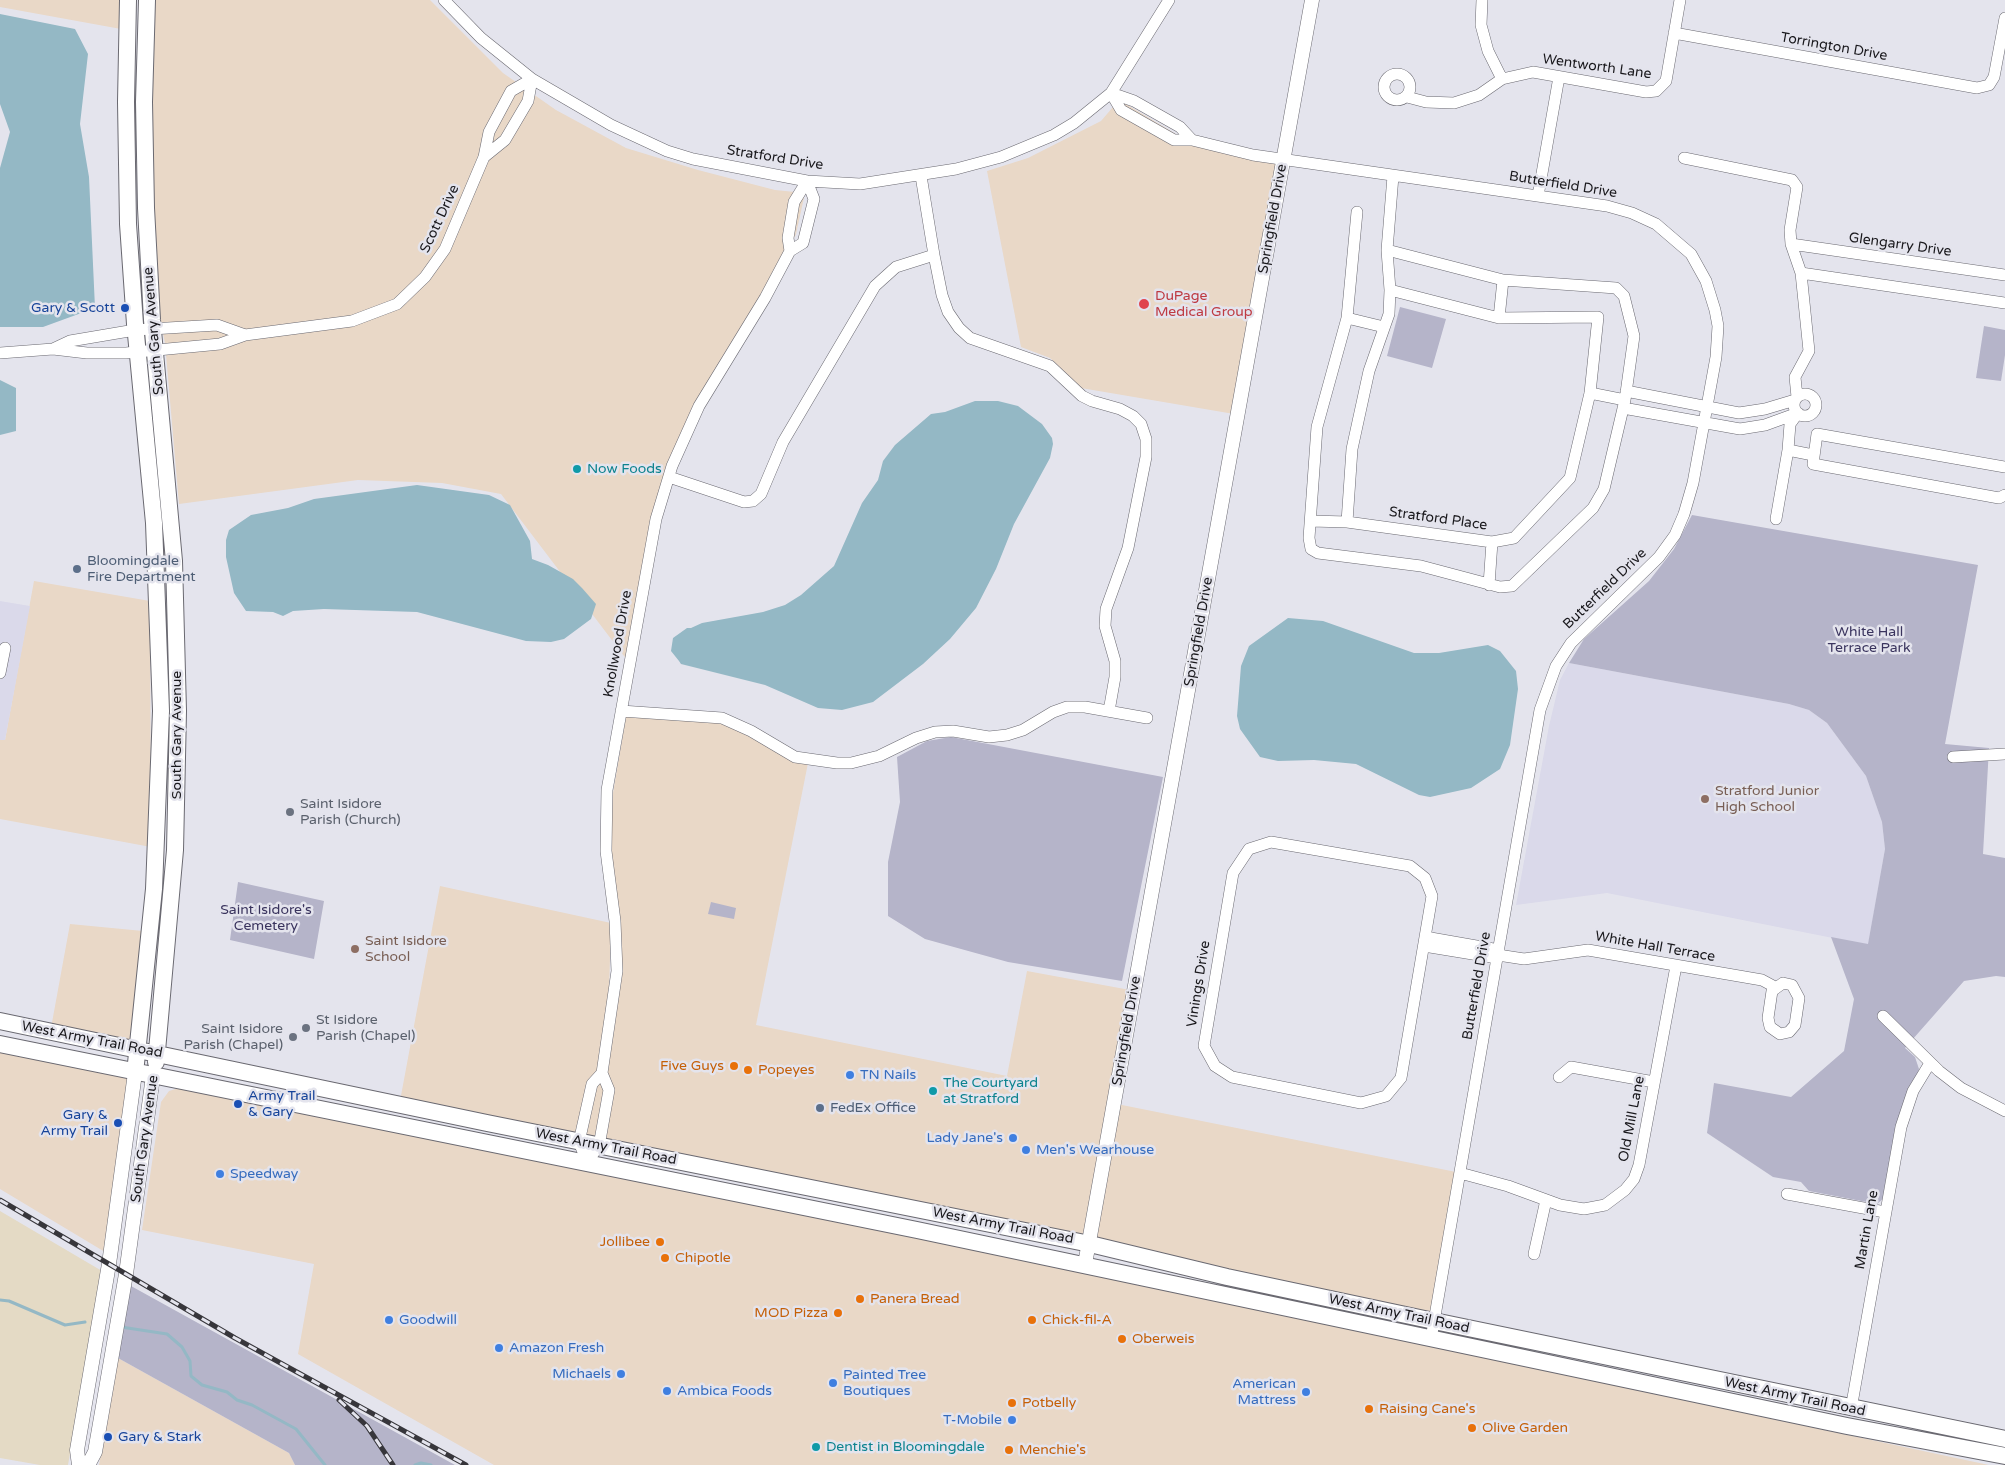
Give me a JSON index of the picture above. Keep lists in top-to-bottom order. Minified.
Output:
{"streets":{"main road":["South Gary Avenue","West Army Trail Road"],"street":["Torrington Drive","Wentworth Lane","Stratford Drive","Butterfield Drive","Scott Drive","Springfield Drive","Glengarry Drive","Stratford Place","Knollwood Drive","White Hall Terrace","Vinings Drive","Old Mill Lane","Martin Lane"]},"crossings":[["Torrington Drive","Wentworth Lane"],["Stratford Drive","Butterfield Drive"],["Stratford Drive","Scott Drive"],["Stratford Drive","Knollwood Drive"],["Butterfield Drive","Springfield Drive"],["Butterfield Drive","White Hall Terrace"],["Butterfield Drive","West Army Trail Road"],["Butterfield Drive","Old Mill Lane"],["Scott Drive","South Gary Avenue"],["Springfield Drive","West Army Trail Road"],["South Gary Avenue","West Army Trail Road"],["Knollwood Drive","West Army Trail Road"],["White Hall Terrace","Old Mill Lane"],["West Army Trail Road","Martin Lane"]],"parks":["White Hall Terrace Park","Saint Isidore's Cemetery"],"places":["DuPage Medical Group","Gary & Scott","Now Foods","Bloomingdale Fire Department","Stratford Junior High School","Saint Isidore Parish (Church)","Saint Isidore School","St Isidore Parish (Chapel)","Saint Isidore Parish (Chapel)","Five Guys","Popeyes","TN Nails","The Courtyard at Stratford","Army Trail & Gary","FedEx Office","Gary & Army Trail","Lady Jane's","Men's Wearhouse","Speedway","Jollibee","Chipotle","Panera Bread","MOD Pizza","Goodwill","Chick-fil-A","Oberweis","Amazon Fresh","Michaels","Painted Tree Boutiques","Ambica Foods","American Mattress","Potbelly","Raising Cane's","T-Mobile","Olive Garden","Gary & Stark","Dentist in Bloomingdale","Menchie's"]}
